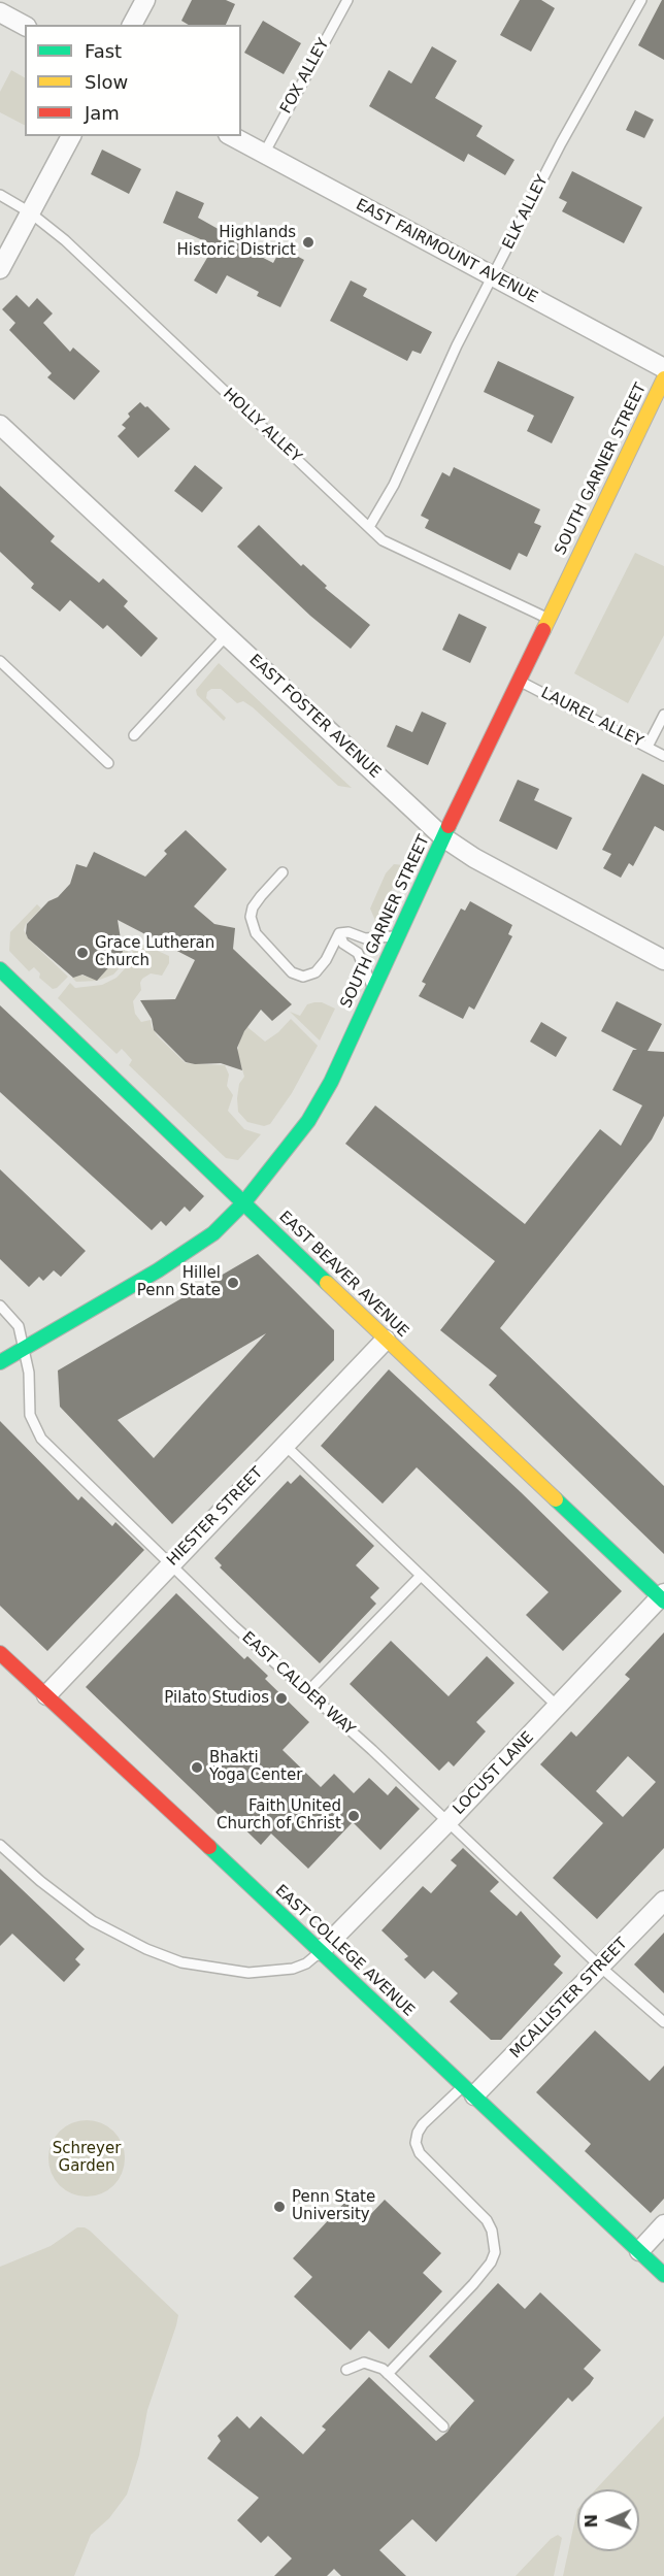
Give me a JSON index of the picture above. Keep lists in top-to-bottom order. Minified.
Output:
{"streets":{"main road":["SOUTH GARNER STREET","EAST BEAVER AVENUE","EAST COLLEGE AVENUE"],"street":["EAST FAIRMOUNT AVENUE","EAST FOSTER AVENUE","HIESTER STREET","LOCUST LANE","MCALLISTER STREET"],"lane":["FOX ALLEY","ELK ALLEY","HOLLY ALLEY","LAUREL ALLEY","EAST CALDER WAY"]},"crossings":[["FOX ALLEY","EAST FAIRMOUNT AVENUE"],["ELK ALLEY","EAST FAIRMOUNT AVENUE"],["ELK ALLEY","HOLLY ALLEY"],["HOLLY ALLEY","SOUTH GARNER STREET"],["SOUTH GARNER STREET","EAST FOSTER AVENUE"],["SOUTH GARNER STREET","LAUREL ALLEY"],["SOUTH GARNER STREET","EAST BEAVER AVENUE"],["SOUTH GARNER STREET","EAST CALDER WAY"],["EAST BEAVER AVENUE","HIESTER STREET"],["EAST BEAVER AVENUE","LOCUST LANE"],["HIESTER STREET","EAST CALDER WAY"],["HIESTER STREET","EAST COLLEGE AVENUE"],["EAST CALDER WAY","LOCUST LANE"],["EAST CALDER WAY","MCALLISTER STREET"],["LOCUST LANE","EAST COLLEGE AVENUE"],["EAST COLLEGE AVENUE","MCALLISTER STREET"]],"parks":["Schreyer Garden"],"places":["Highlands Historic District","Grace Lutheran Church","Hillel Penn State","Pilato Studios","Bhakti Yoga Center","Faith United Church of Christ","Penn State University"],"legend":["Fast","Slow","Jam"],"north":"left"}
